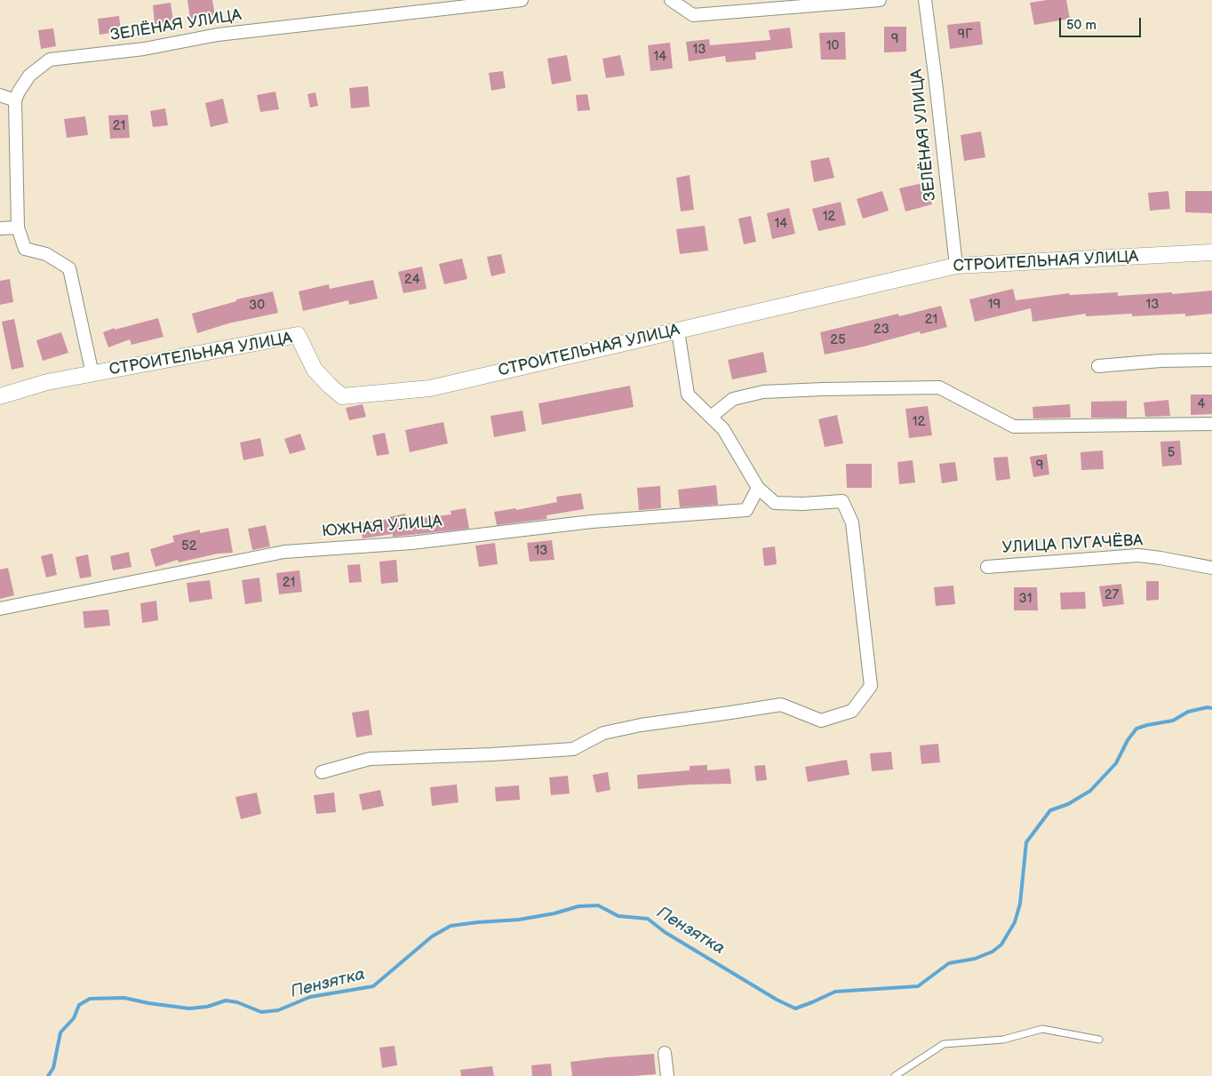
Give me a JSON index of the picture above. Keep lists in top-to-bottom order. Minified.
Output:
{"streets":{"street":["ЗЕЛЁНАЯ УЛИЦА","СТРОИТЕЛЬНАЯ УЛИЦА","ЮЖНАЯ УЛИЦА","УЛИЦА ПУГАЧЁВА"]},"crossings":[["ЗЕЛЁНАЯ УЛИЦА","СТРОИТЕЛЬНАЯ УЛИЦА"]],"water":["Пензятка"],"house_numbers":["9Г","9","10","13","14","21","12","14","24","19","13","30","21","23","25","4","12","5","9","52","13","21","27","31"],"scale_bar":"50 m"}
